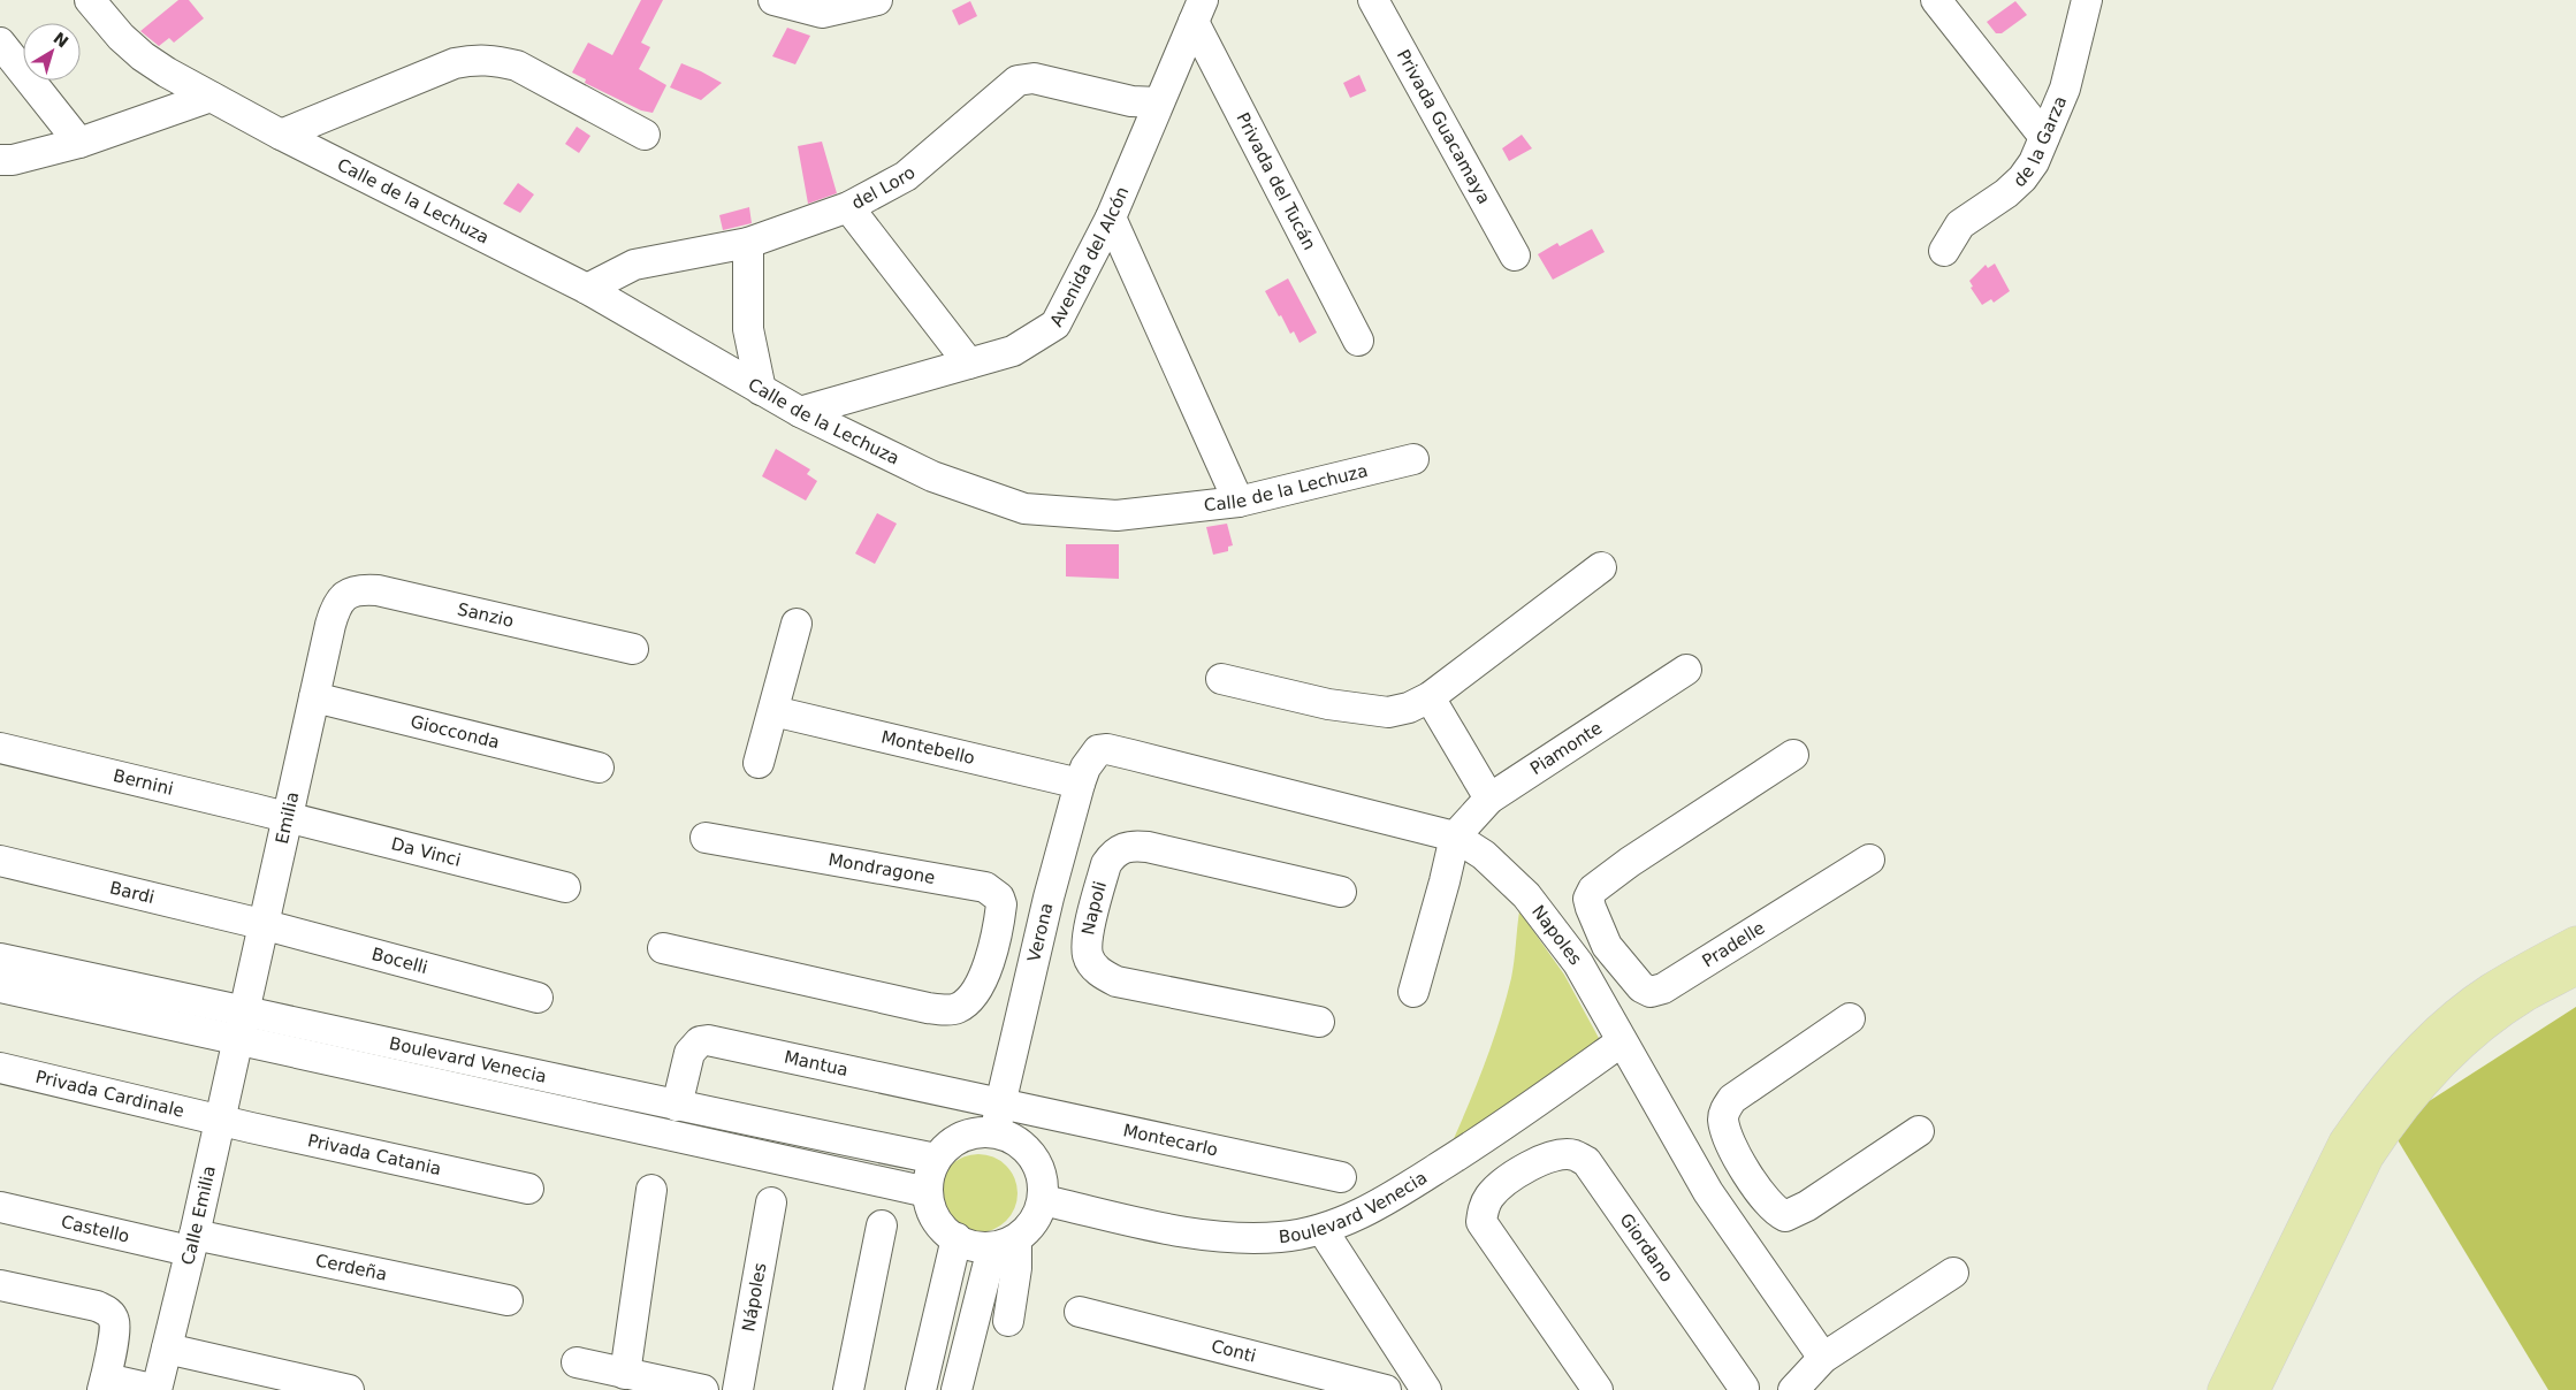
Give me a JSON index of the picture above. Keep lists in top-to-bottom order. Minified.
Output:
{"streets":{"street":["Privada Guacamaya","de la Garza","Privada del Tucán","del Loro","Calle de la Lechuza","Avenida del Alcón","Sanzio","Giocconda","Montebello","Piamonte","Bernini","Emilia","Da Vinci","Mondragone","Bardi","Napoli","Verona","Napoles","Pradelle","Bocelli","Boulevard Venecia","Mantua","Privada Cardinale","Montecarlo","Privada Catania","Calle Emilia","Castello","Giordano","Cerdeña","Nápoles","Conti"]},"crossings":[["Privada del Tucán","Avenida del Alcón"],["del Loro","Calle de la Lechuza"],["del Loro","Avenida del Alcón"],["Calle de la Lechuza","Avenida del Alcón"],["Sanzio","Emilia"],["Giocconda","Emilia"],["Montebello","Verona"],["Piamonte","Napoles"],["Bernini","Emilia"],["Bernini","Da Vinci"],["Emilia","Da Vinci"],["Emilia","Bardi"],["Emilia","Bocelli"],["Emilia","Boulevard Venecia"],["Emilia","Calle Emilia"],["Bardi","Bocelli"],["Verona","Napoles"],["Verona","Boulevard Venecia"],["Verona","Mantua"],["Verona","Montecarlo"],["Napoles","Boulevard Venecia"],["Boulevard Venecia","Mantua"],["Boulevard Venecia","Montecarlo"],["Boulevard Venecia","Calle Emilia"],["Mantua","Montecarlo"],["Privada Cardinale","Privada Catania"],["Privada Cardinale","Calle Emilia"],["Privada Catania","Calle Emilia"],["Calle Emilia","Castello"],["Calle Emilia","Cerdeña"],["Castello","Cerdeña"]],"north":"top right"}
